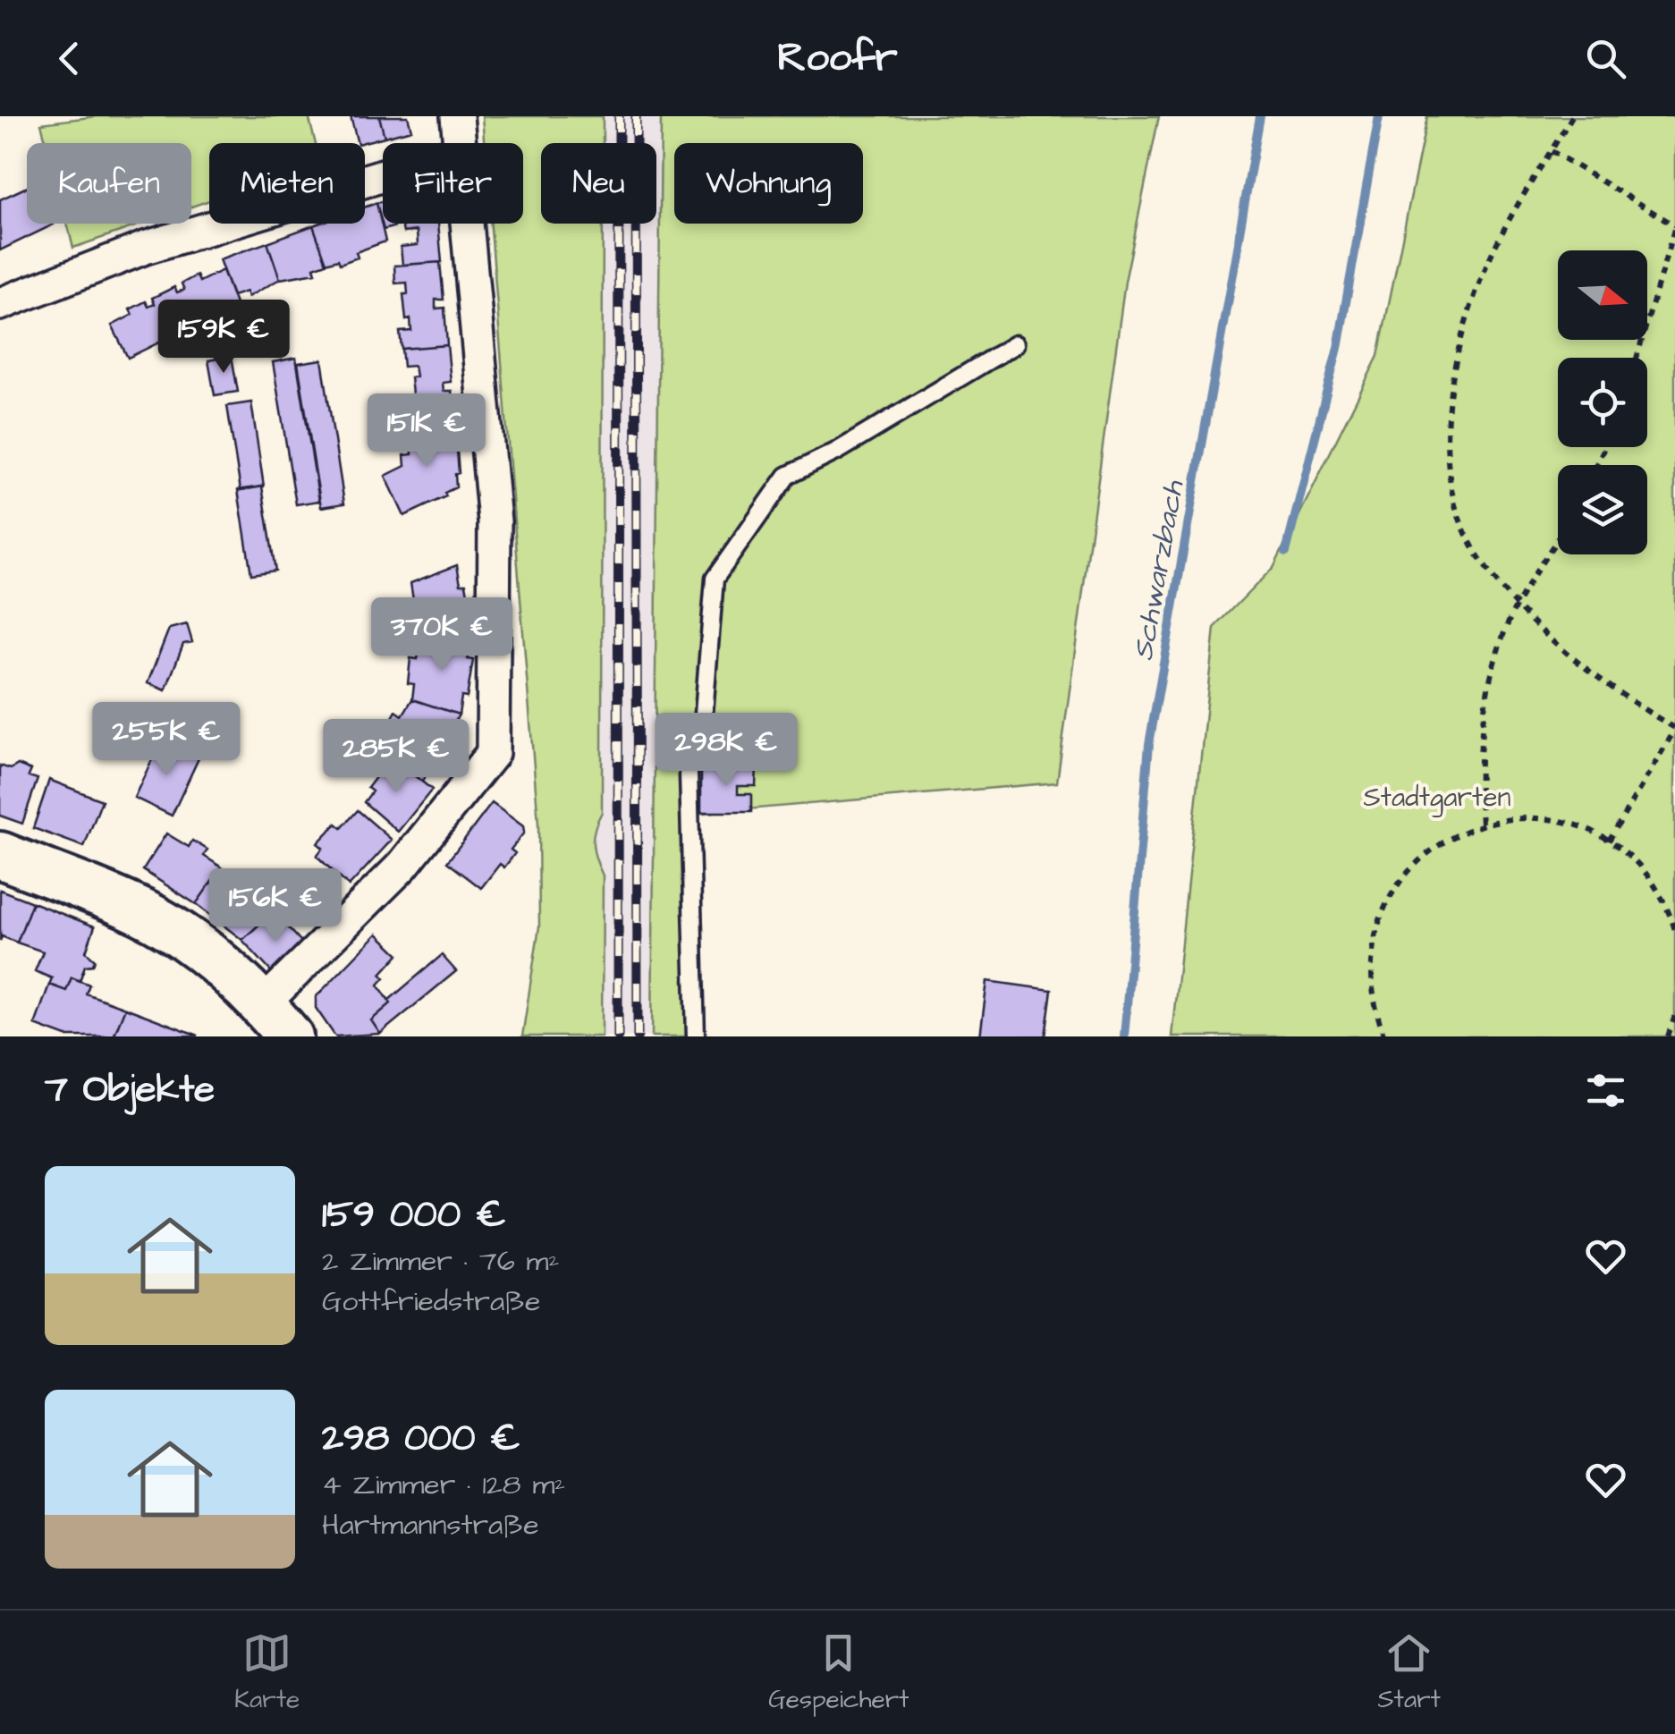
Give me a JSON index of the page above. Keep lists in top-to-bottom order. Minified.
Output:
{"water":["Schwarzbach"],"parks":["Stadtgarten"],"north":"right","page":{"header":"Roofr","chip":["Kaufen","Mieten","Filter","Neu","Wohnung"],"price":["159K €","151K €","370K €","255K €","298K €","285K €","156K €"],"heading":"7 Objekte","list":[{"name":"159 000 €","note":"2 Zimmer · 76 m² · Gottfriedstraße"},{"name":"298 000 €","note":"4 Zimmer · 128 m² · Hartmannstraße"}],"tabs":["Karte","Gespeichert","Start"]}}
